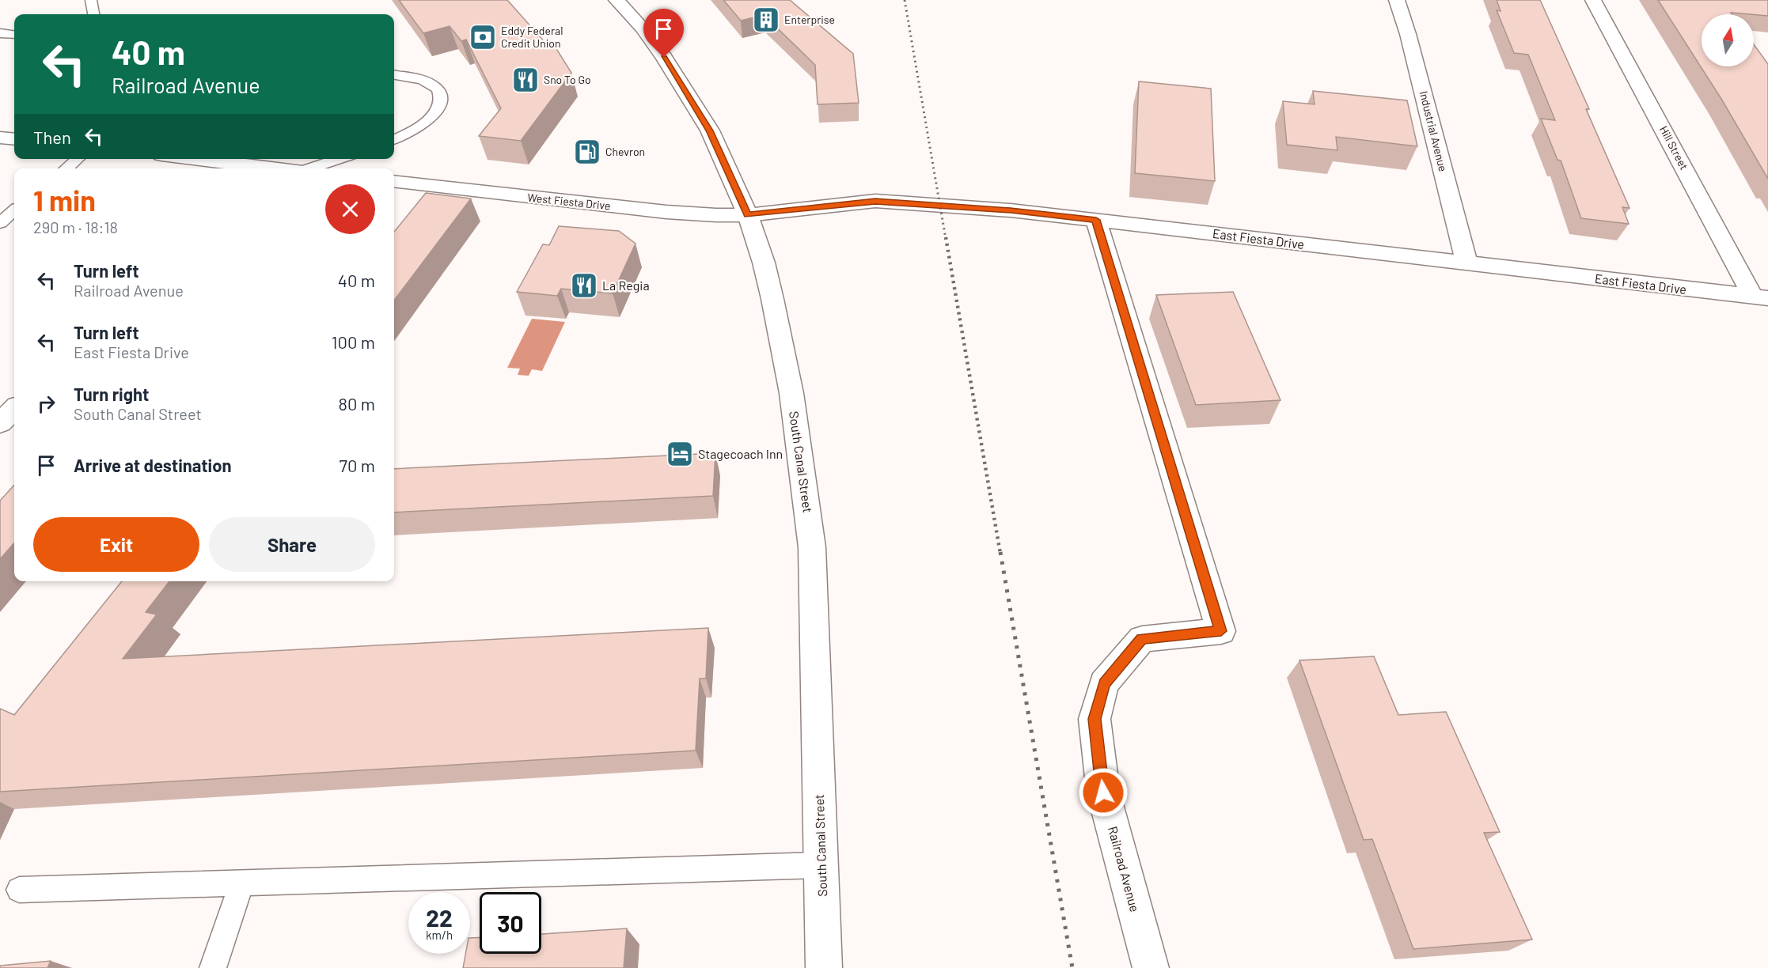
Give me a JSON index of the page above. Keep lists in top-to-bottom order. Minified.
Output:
{"streets":{"main road":["Industrial Avenue","Hill Street","West Fiesta Drive","East Fiesta Drive","South Canal Street","Railroad Avenue"]},"crossings":[["Industrial Avenue","East Fiesta Drive"],["Hill Street","East Fiesta Drive"],["West Fiesta Drive","East Fiesta Drive"],["West Fiesta Drive","South Canal Street"],["East Fiesta Drive","South Canal Street"],["East Fiesta Drive","Railroad Avenue"]],"places":{"building":["Enterprise"],"bank":["Eddy Federal Credit Union"],"restaurant":["Sno To Go","La Regia"],"fuel station":["Chevron"],"hotel":["Stagecoach Inn"]},"north":"top","page":{"turn":["40 m","Railroad Avenue"],"then":"Then","heading":["1 min","290 m · 18:18"],"list":[{"name":"Turn left","note":"Railroad Avenue","value":"40 m"},{"name":"Turn left","note":"East Fiesta Drive","value":"100 m"},{"name":"Turn right","note":"South Canal Street","value":"80 m"},{"name":"Arrive at destination","value":"70 m"}],"buttons":["Exit","Share"],"speed":"22 km/h","limit":"30"}}
